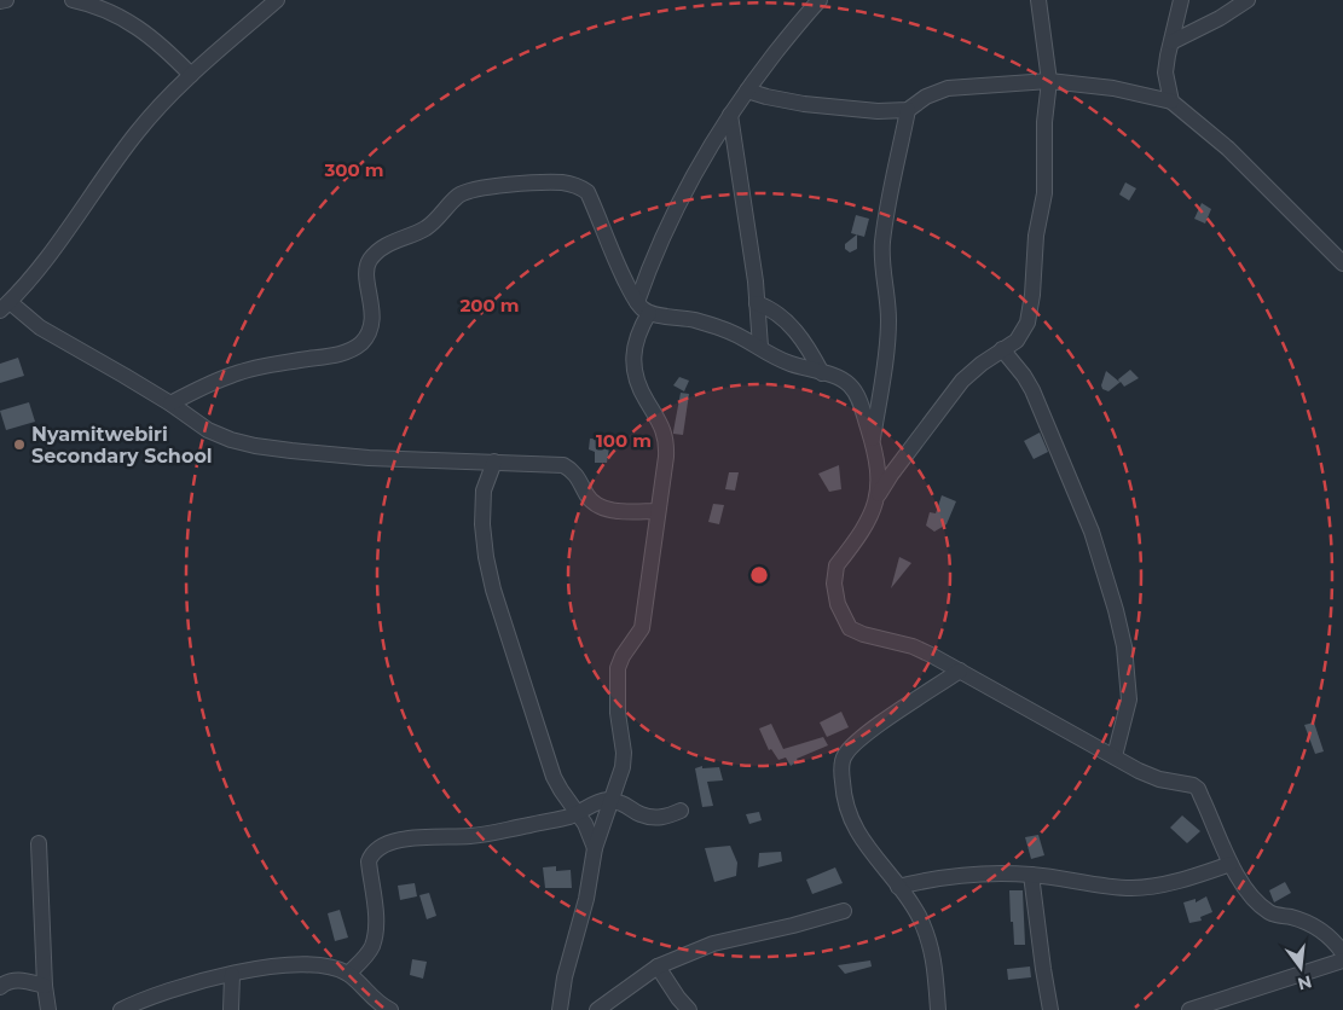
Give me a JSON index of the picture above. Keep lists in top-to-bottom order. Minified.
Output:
{"places":["Nyamitwebiri Secondary School"],"north":"bottom","rings":["300 m","200 m","100 m"]}
